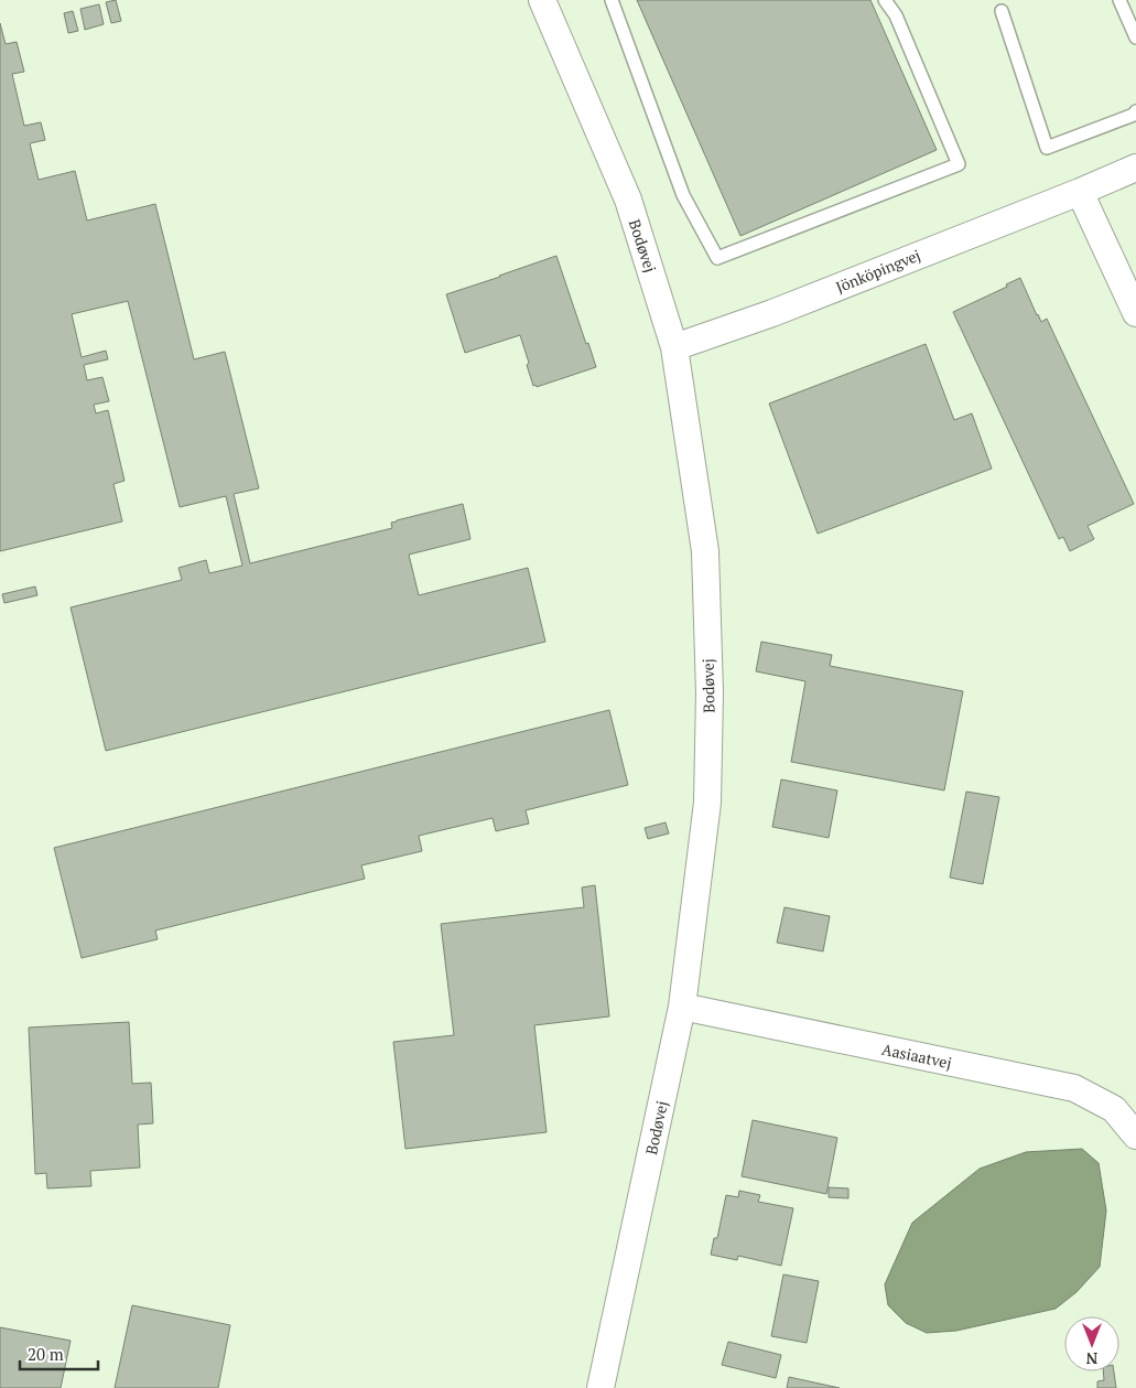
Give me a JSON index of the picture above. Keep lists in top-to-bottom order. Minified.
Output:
{"streets":{"street":["Bodøvej","Jönköpingvej","Aasiaatvej"]},"crossings":[["Bodøvej","Jönköpingvej"],["Bodøvej","Aasiaatvej"]],"scale_bar":"20 m","north":"bottom"}
